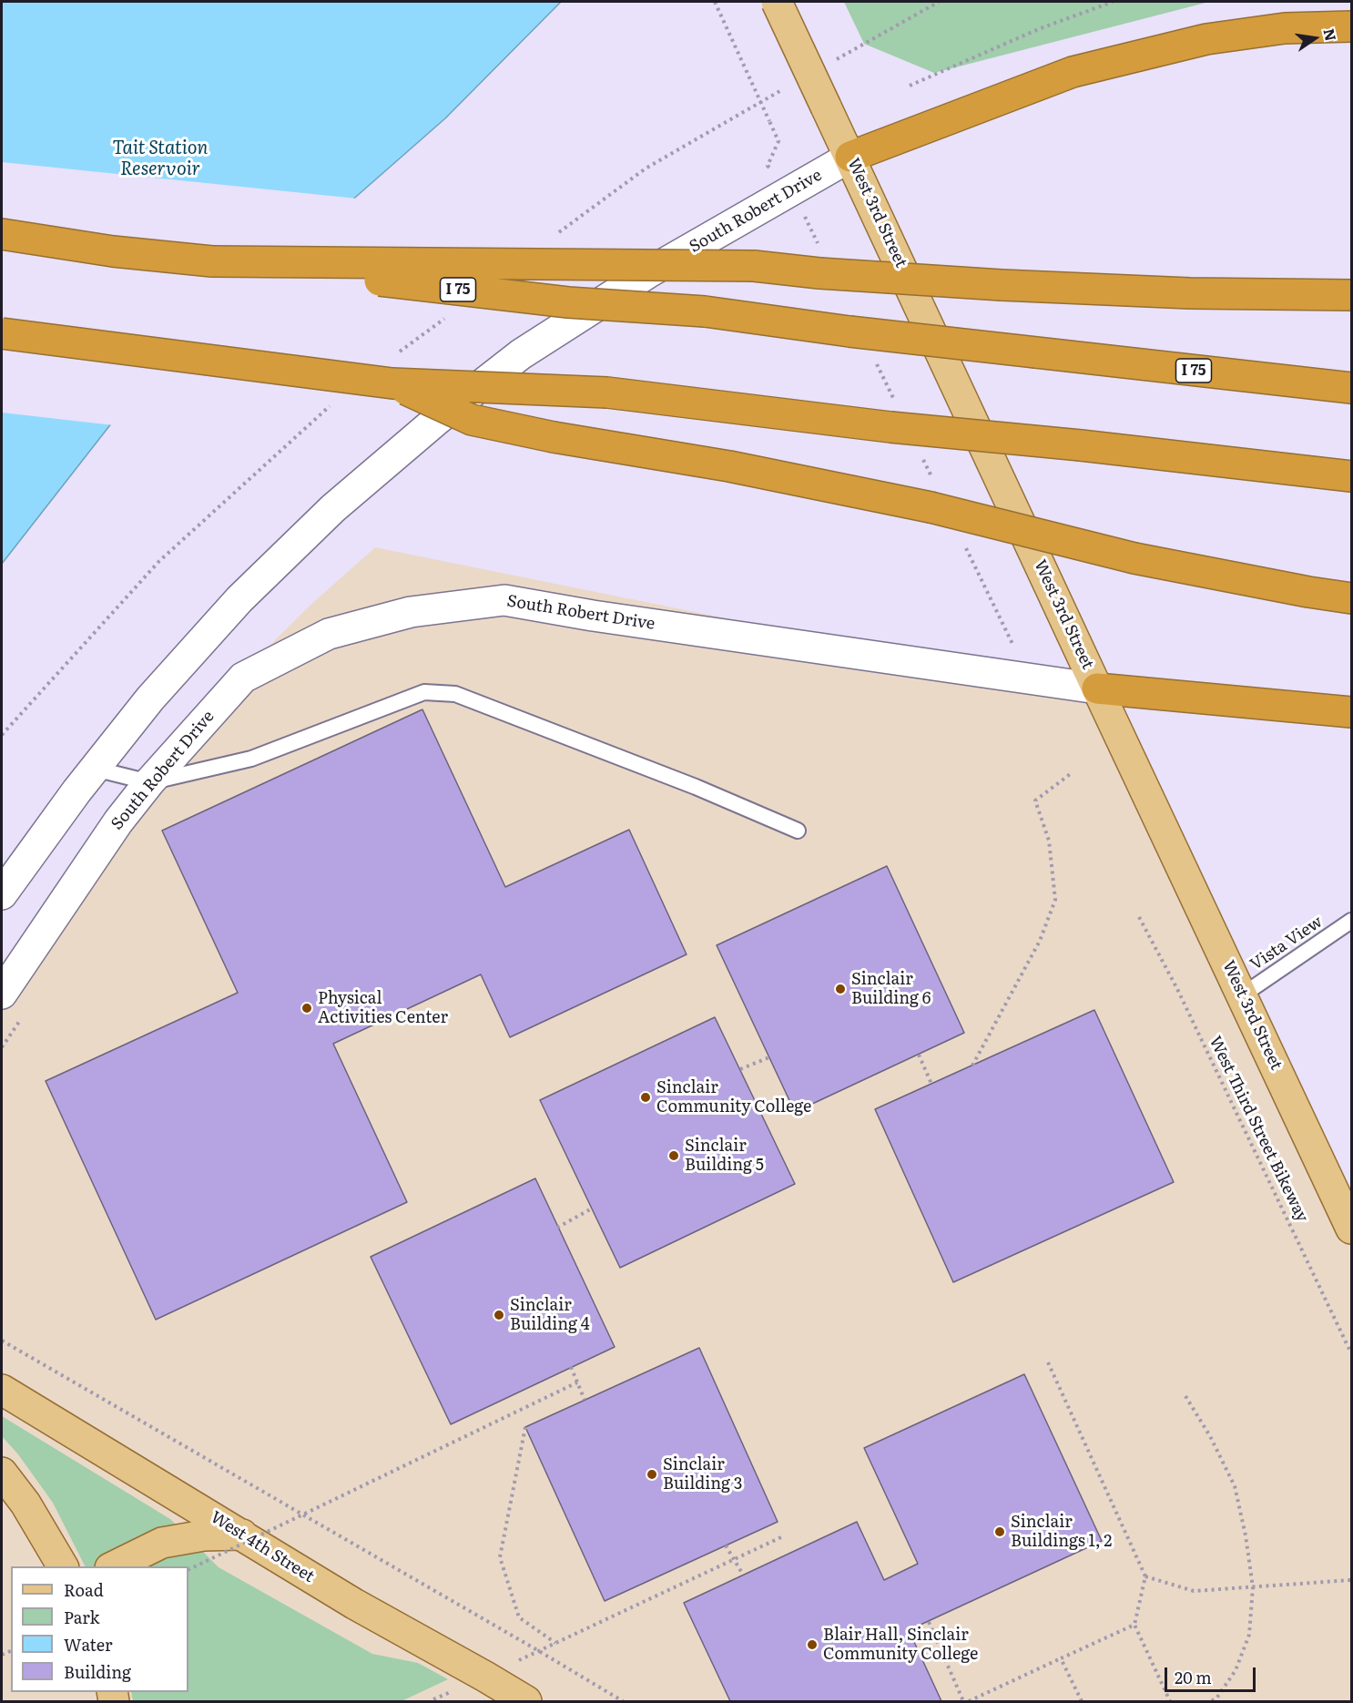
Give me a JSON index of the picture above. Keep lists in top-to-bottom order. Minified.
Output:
{"streets":{"highway":["I 75"],"main road":["West 3rd Street","West 4th Street"],"street":["South Robert Drive"],"lane":["Vista View"],"path":["West Third Street Bikeway"]},"crossings":[["South Robert Drive","West 3rd Street"],["West 3rd Street","Vista View"]],"water":["Tait Station Reservoir"],"places":["Sinclair Building 6","Physical Activities Center","Sinclair Community College","Sinclair Building 5","Sinclair Building 4","Sinclair Building 3","Sinclair Buildings 1, 2","Blair Hall, Sinclair Community College"],"legend":["Road","Park","Water","Building"],"scale_bar":"20 m","north":"right"}
